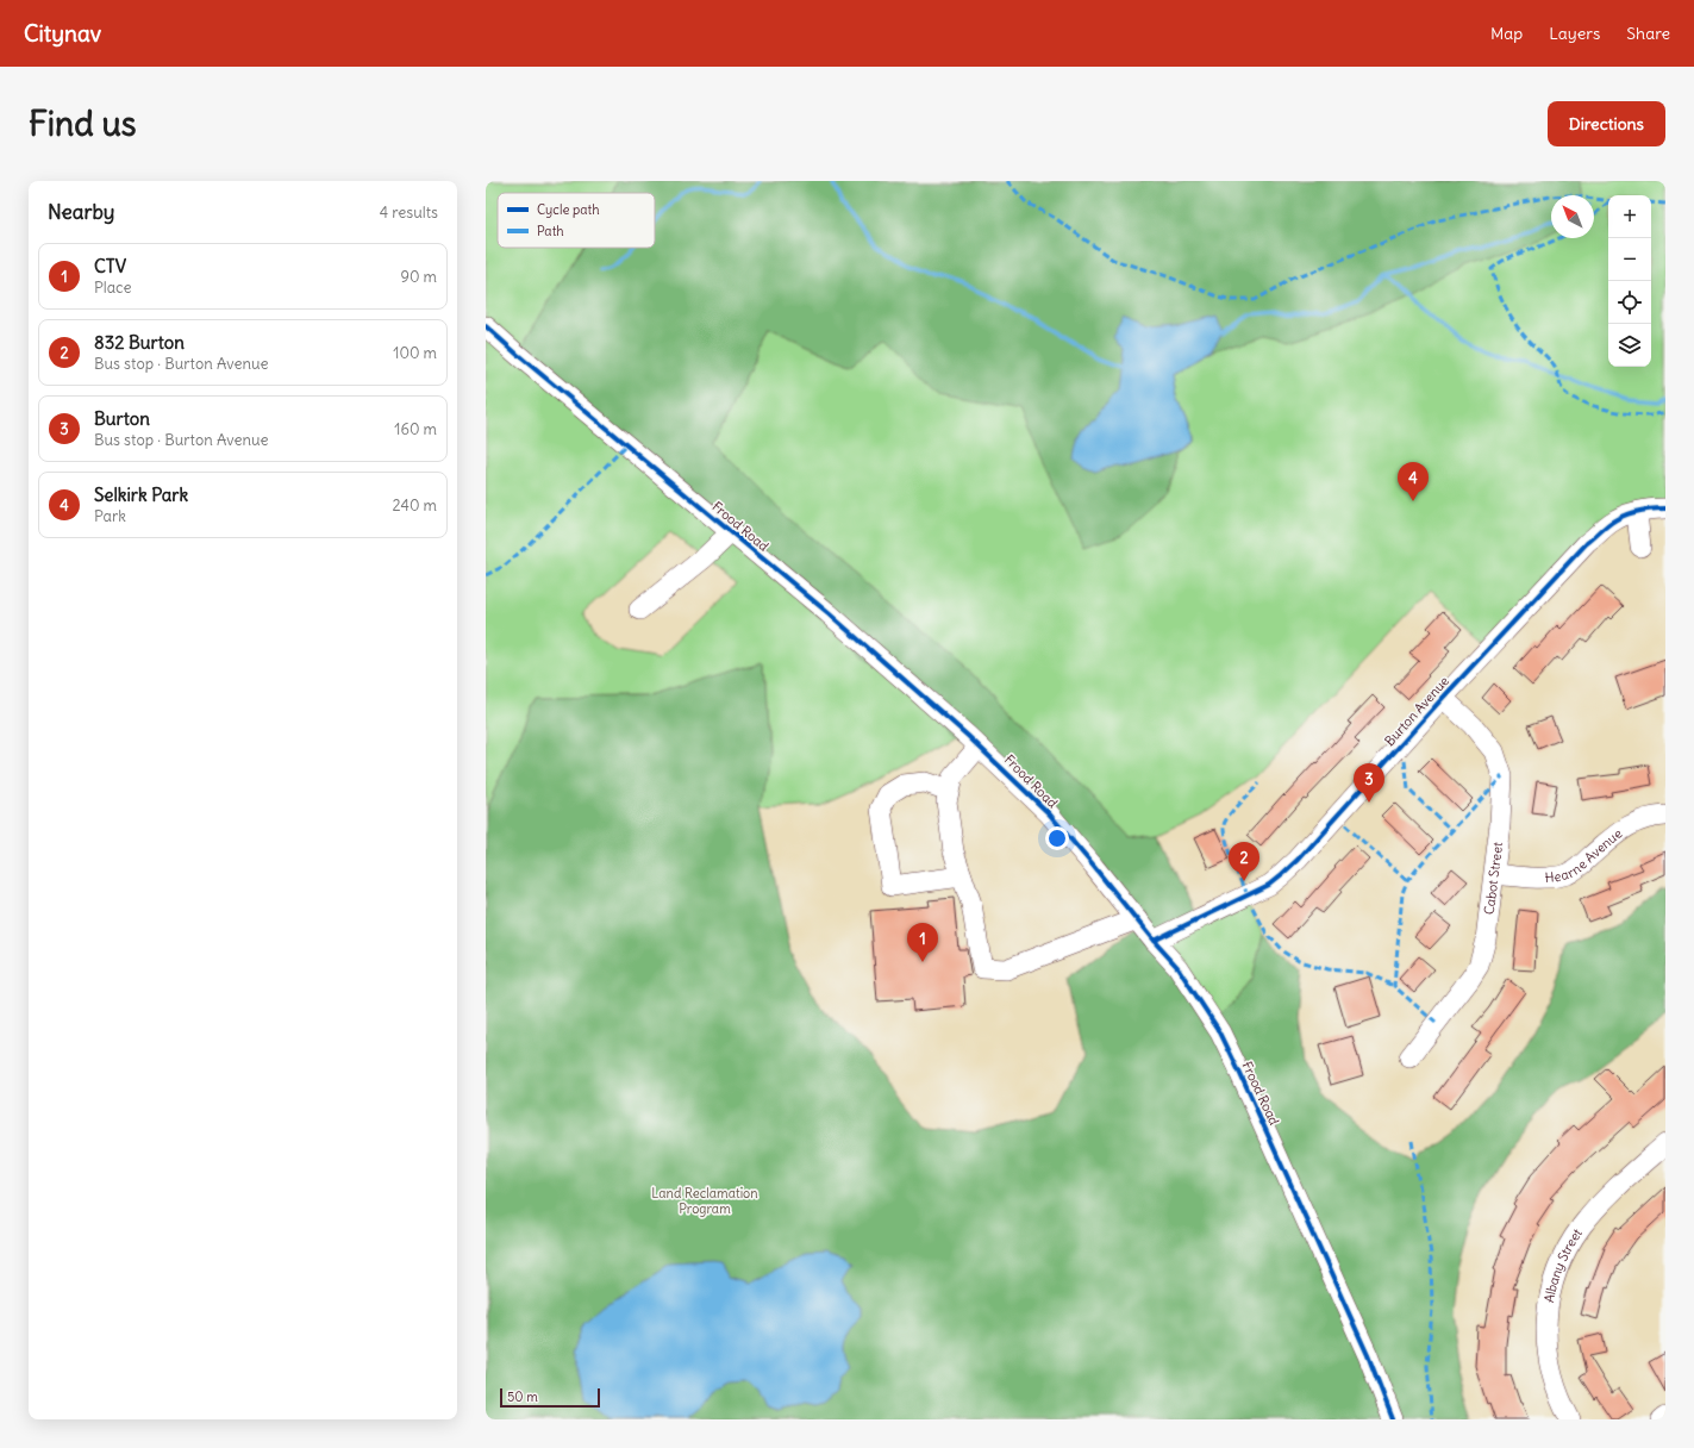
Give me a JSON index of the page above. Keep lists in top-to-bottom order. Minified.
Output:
{"streets":{"street":["Frood Road","Burton Avenue","Hearne Avenue","Cabot Street","Albany Street"]},"crossings":[["Frood Road","Burton Avenue"],["Burton Avenue","Cabot Street"],["Hearne Avenue","Cabot Street"]],"parks":["Land Reclamation Program"],"legend":["Cycle path","Path"],"scale_bar":"50 m","north":"top left","page":{"header":"Citynav","nav":["Map","Layers","Share"],"buttons":"Directions","title":"Find us","heading":["Nearby","4 results"],"map_buttons":["+","−"],"list":[{"mark":"1","name":"CTV","note":"Place","value":"90 m"},{"mark":"2","name":"832 Burton","note":"Bus stop · Burton Avenue","value":"100 m"},{"mark":"3","name":"Burton","note":"Bus stop · Burton Avenue","value":"160 m"},{"mark":"4","name":"Selkirk Park","note":"Park","value":"240 m"}],"pins":["4","3","2","1"],"scale":"50 m"}}
